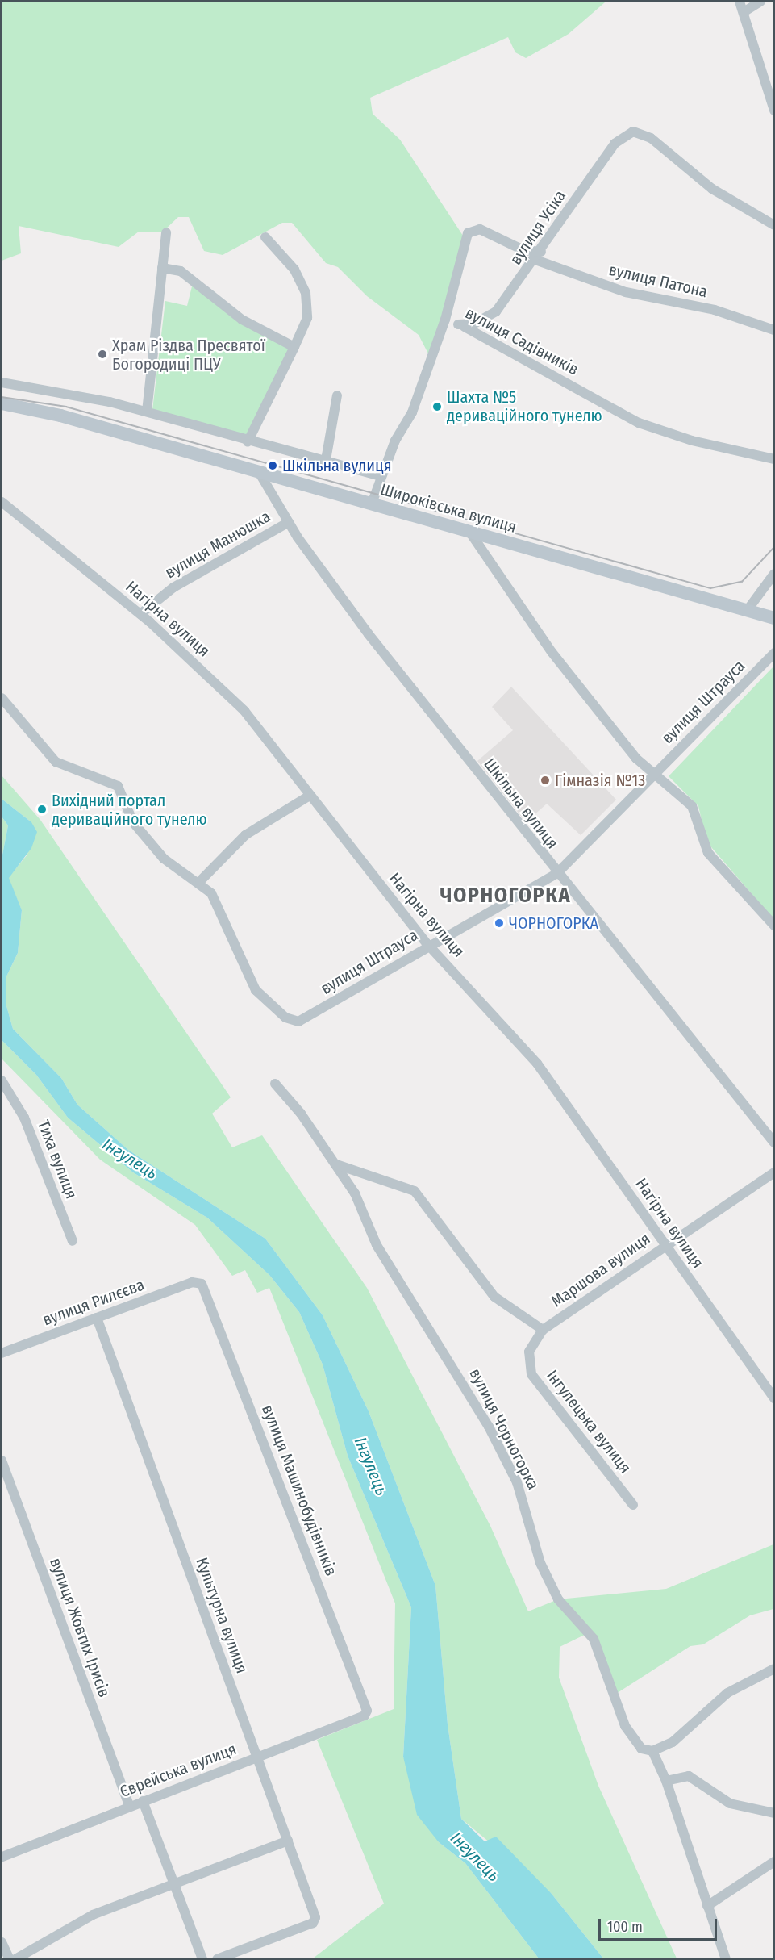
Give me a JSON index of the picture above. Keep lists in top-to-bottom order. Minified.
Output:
{"streets":{"main road":["Широківська вулиця"],"street":["вулиця Усіка","вулиця Патона","вулиця Садівників","вулиця Манюшка","Нагірна вулиця","вулиця Штрауса","Шкільна вулиця","Тиха вулиця","Маршова вулиця","вулиця Рилєєва","Інгулецька вулиця","вулиця Чорногорка","вулиця Машинобудівників","Культурна вулиця","вулиця Жовтих Ірисів","Єврейська вулиця"]},"crossings":[["вулиця Усіка","вулиця Патона"],["вулиця Усіка","вулиця Садівників"],["вулиця Патона","вулиця Садівників"],["Широківська вулиця","Шкільна вулиця"],["вулиця Манюшка","Нагірна вулиця"],["вулиця Манюшка","Шкільна вулиця"],["Нагірна вулиця","вулиця Штрауса"],["Нагірна вулиця","Маршова вулиця"],["вулиця Штрауса","Шкільна вулиця"],["Маршова вулиця","Інгулецька вулиця"],["вулиця Рилєєва","вулиця Машинобудівників"],["вулиця Рилєєва","Культурна вулиця"],["вулиця Машинобудівників","Єврейська вулиця"],["Культурна вулиця","Єврейська вулиця"],["вулиця Жовтих Ірисів","Єврейська вулиця"]],"districts":["ЧОРНОГОРКА"],"water":["Інгулець"],"places":["Храм Різдва Пресвятої Богородиці ПЦУ","Шахта №5 дериваційного тунелю","Шкільна вулиця","Гімназія №13","Вихідний портал дериваційного тунелю","ЧОРНОГОРКА"],"scale_bar":"100 m"}
